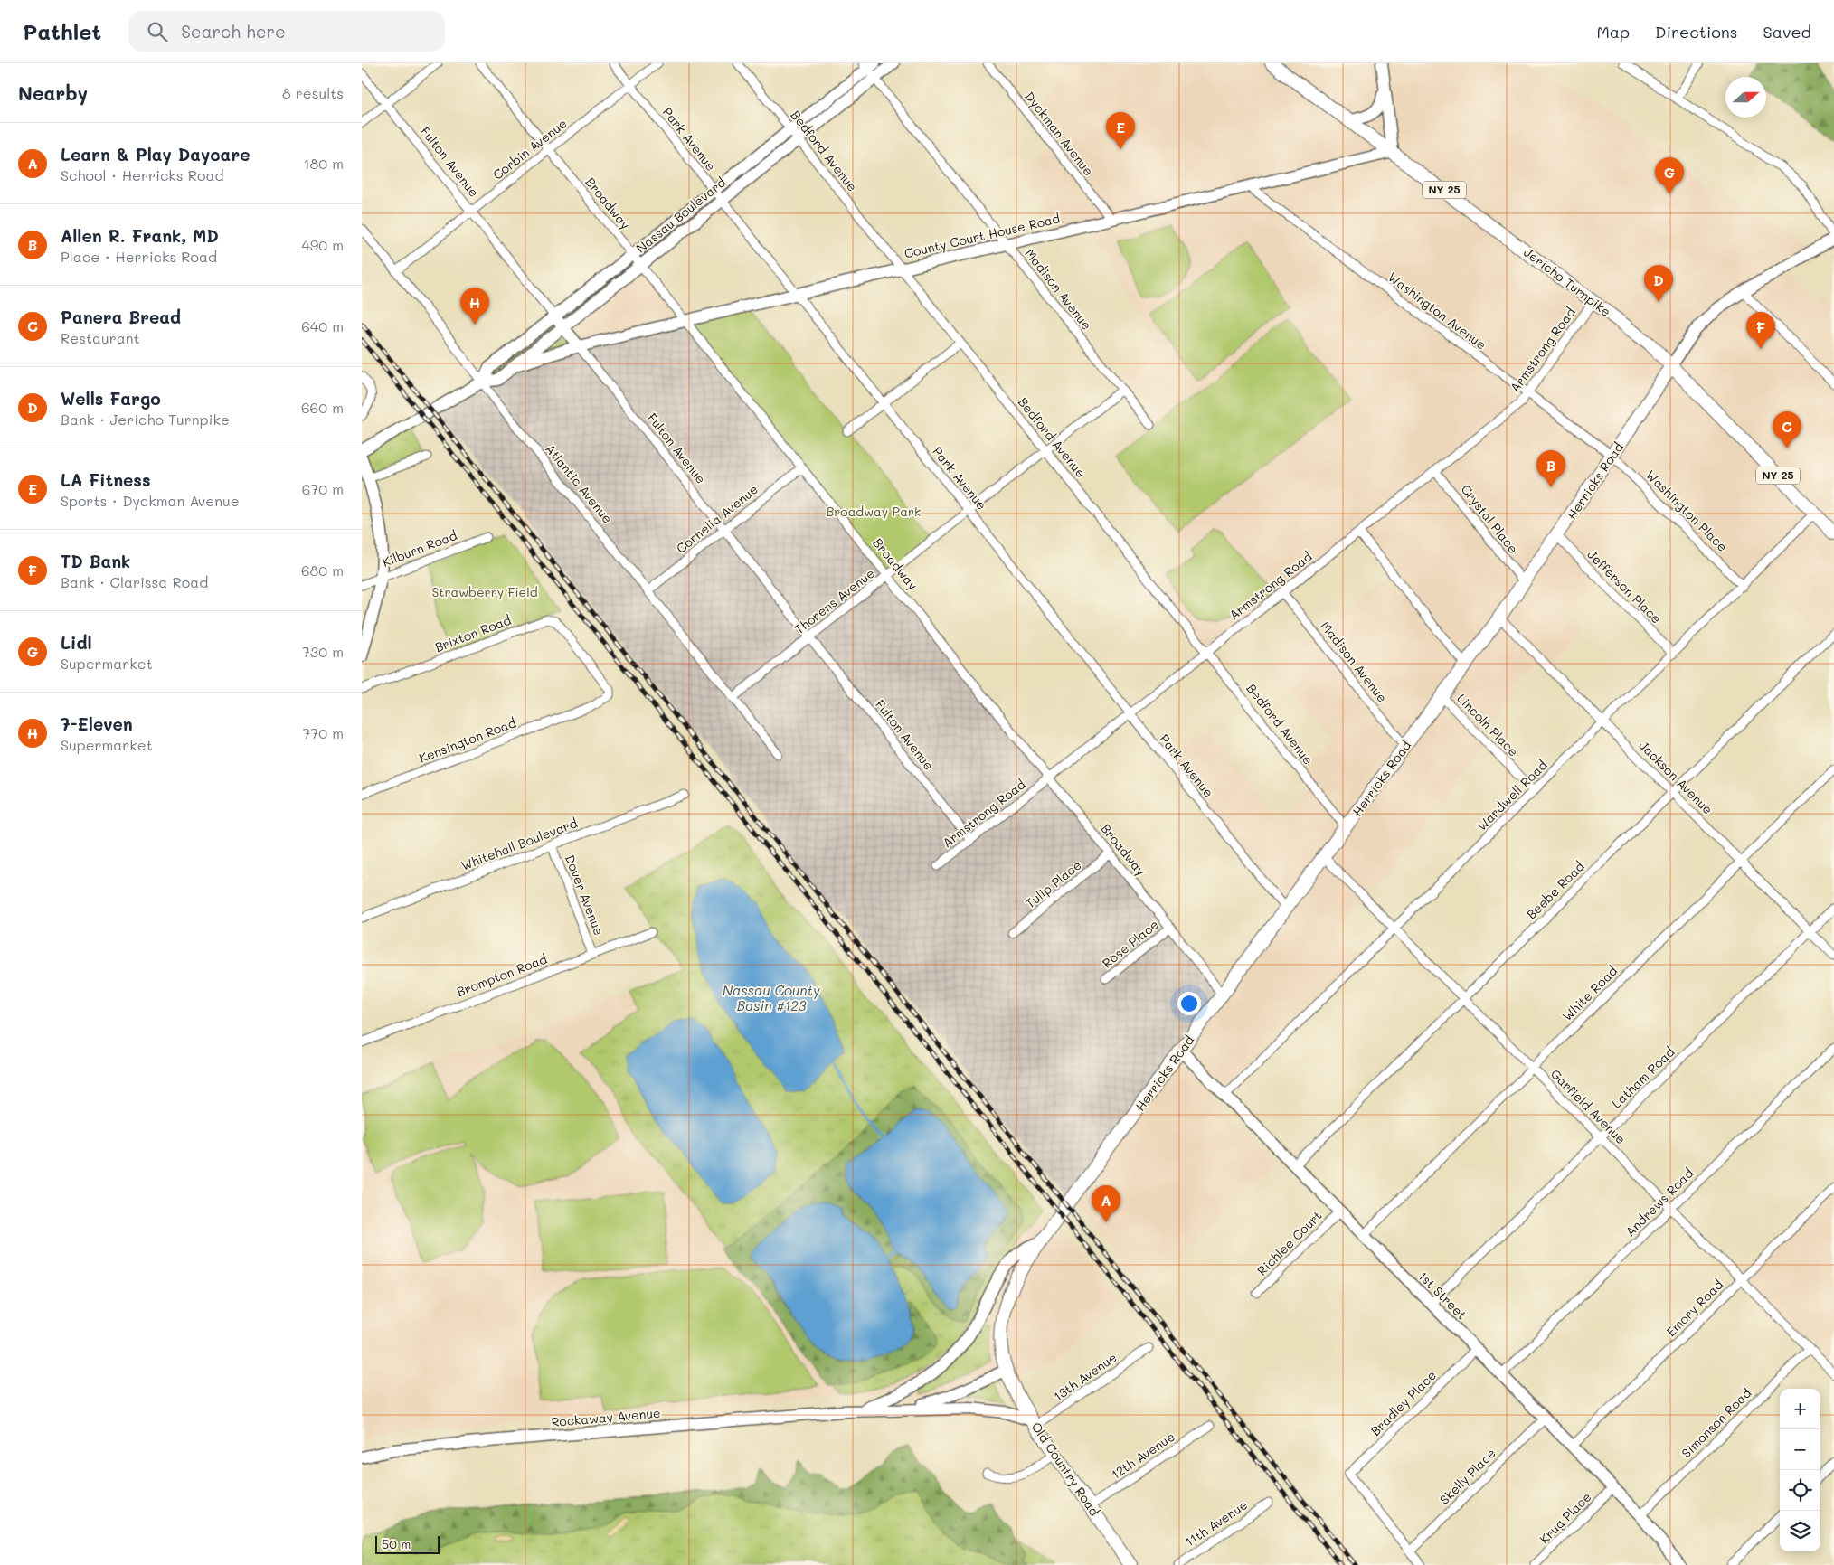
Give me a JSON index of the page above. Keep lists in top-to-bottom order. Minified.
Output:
{"streets":{"main road":["Fulton Avenue","NY 25","Nassau Boulevard","County Court House Road","Jericho Turnpike","Herricks Road","1st Street","Rockaway Avenue","Old Country Road"],"street":["Dyckman Avenue","Park Avenue","Corbin Avenue","Bedford Avenue","Broadway","Madison Avenue","Washington Avenue","Armstrong Road","Atlantic Avenue","Washington Place","Cornelia Avenue","Crystal Place","Kilburn Road","Jefferson Place","Thorens Avenue","Brixton Road","Lincoln Place","Kensington Road","Jackson Avenue","Wardwell Road","Whitehall Boulevard","Tulip Place","Beebe Road","Dover Avenue","Rose Place","Brompton Road","White Road","Latham Road","Garfield Avenue","Andrews Road","Richlee Court","Emory Road","13th Avenue","Bradley Place","Simonson Road","12th Avenue","Skelly Place","Krug Place","11th Avenue"]},"crossings":[["Dyckman Avenue","County Court House Road"],["Park Avenue","Corbin Avenue"],["Park Avenue","Nassau Boulevard"],["Park Avenue","County Court House Road"],["Park Avenue","Armstrong Road"],["Park Avenue","Herricks Road"],["Park Avenue","Thorens Avenue"],["Corbin Avenue","Fulton Avenue"],["Corbin Avenue","Broadway"],["Corbin Avenue","Atlantic Avenue"],["Bedford Avenue","Nassau Boulevard"],["Bedford Avenue","County Court House Road"],["Bedford Avenue","Armstrong Road"],["Bedford Avenue","Herricks Road"],["Bedford Avenue","Thorens Avenue"],["Fulton Avenue","Nassau Boulevard"],["Fulton Avenue","County Court House Road"],["Fulton Avenue","Armstrong Road"],["Fulton Avenue","Cornelia Avenue"],["Fulton Avenue","Thorens Avenue"],["Broadway","Nassau Boulevard"],["Broadway","County Court House Road"],["Broadway","Armstrong Road"],["Broadway","Herricks Road"],["Broadway","Cornelia Avenue"],["Broadway","Thorens Avenue"],["Broadway","Tulip Place"],["Broadway","Rose Place"],["Nassau Boulevard","County Court House Road"],["Nassau Boulevard","Madison Avenue"],["Nassau Boulevard","Atlantic Avenue"],["County Court House Road","Jericho Turnpike"],["County Court House Road","Madison Avenue"],["County Court House Road","Washington Avenue"],["Jericho Turnpike","Armstrong Road"],["Jericho Turnpike","Herricks Road"],["Jericho Turnpike","Wardwell Road"],["Madison Avenue","Armstrong Road"],["Madison Avenue","Herricks Road"],["Madison Avenue","Thorens Avenue"],["Washington Avenue","Armstrong Road"],["Washington Avenue","Herricks Road"],["Washington Avenue","Washington Place"],["Armstrong Road","Crystal Place"],["Herricks Road","Washington Place"],["Herricks Road","Crystal Place"],["Herricks Road","Jefferson Place"],["Herricks Road","Lincoln Place"],["Herricks Road","Jackson Avenue"],["Herricks Road","Garfield Avenue"],["Herricks Road","1st Street"],["Herricks Road","Rockaway Avenue"],["Herricks Road","Old Country Road"],["Atlantic Avenue","Cornelia Avenue"],["Atlantic Avenue","Thorens Avenue"],["Washington Place","Wardwell Road"],["Jefferson Place","Wardwell Road"],["Brixton Road","Kensington Road"],["Lincoln Place","Wardwell Road"],["Jackson Avenue","Wardwell Road"],["Jackson Avenue","Beebe Road"],["Jackson Avenue","White Road"],["Jackson Avenue","Latham Road"],["Wardwell Road","Garfield Avenue"],["Wardwell Road","1st Street"],["Whitehall Boulevard","Dover Avenue"],["Beebe Road","Garfield Avenue"],["Beebe Road","1st Street"],["Dover Avenue","Brompton Road"],["White Road","Garfield Avenue"],["White Road","1st Street"],["Latham Road","Garfield Avenue"],["Latham Road","1st Street"],["Garfield Avenue","Andrews Road"],["Garfield Avenue","Emory Road"],["Garfield Avenue","Simonson Road"],["Andrews Road","1st Street"],["Richlee Court","1st Street"],["1st Street","Emory Road"],["1st Street","Bradley Place"],["1st Street","Simonson Road"],["1st Street","Skelly Place"],["1st Street","Krug Place"],["13th Avenue","Rockaway Avenue"],["13th Avenue","Old Country Road"],["Bradley Place","Skelly Place"],["Rockaway Avenue","Old Country Road"],["12th Avenue","Old Country Road"]],"water":["Nassau County Basin #123"],"parks":["Broadway Park","Strawberry Field"],"scale_bar":"50 m","north":"right","page":{"header":"Pathlet","search":"Search here","nav":["Map","Directions","Saved"],"heading":["Nearby","8 results"],"pins":["E","G","D","H","F","C","B","A"],"list":[{"mark":"A","name":"Learn & Play Daycare","note":"School · Herricks Road","value":"180 m"},{"mark":"B","name":"Allen R. Frank, MD","note":"Place · Herricks Road","value":"490 m"},{"mark":"C","name":"Panera Bread","note":"Restaurant","value":"640 m"},{"mark":"D","name":"Wells Fargo","note":"Bank · Jericho Turnpike","value":"660 m"},{"mark":"E","name":"LA Fitness","note":"Sports · Dyckman Avenue","value":"670 m"},{"mark":"F","name":"TD Bank","note":"Bank · Clarissa Road","value":"680 m"},{"mark":"G","name":"Lidl","note":"Supermarket","value":"730 m"},{"mark":"H","name":"7-Eleven","note":"Supermarket","value":"770 m"}],"map_buttons":["+","−"],"scale":"50 m"}}
